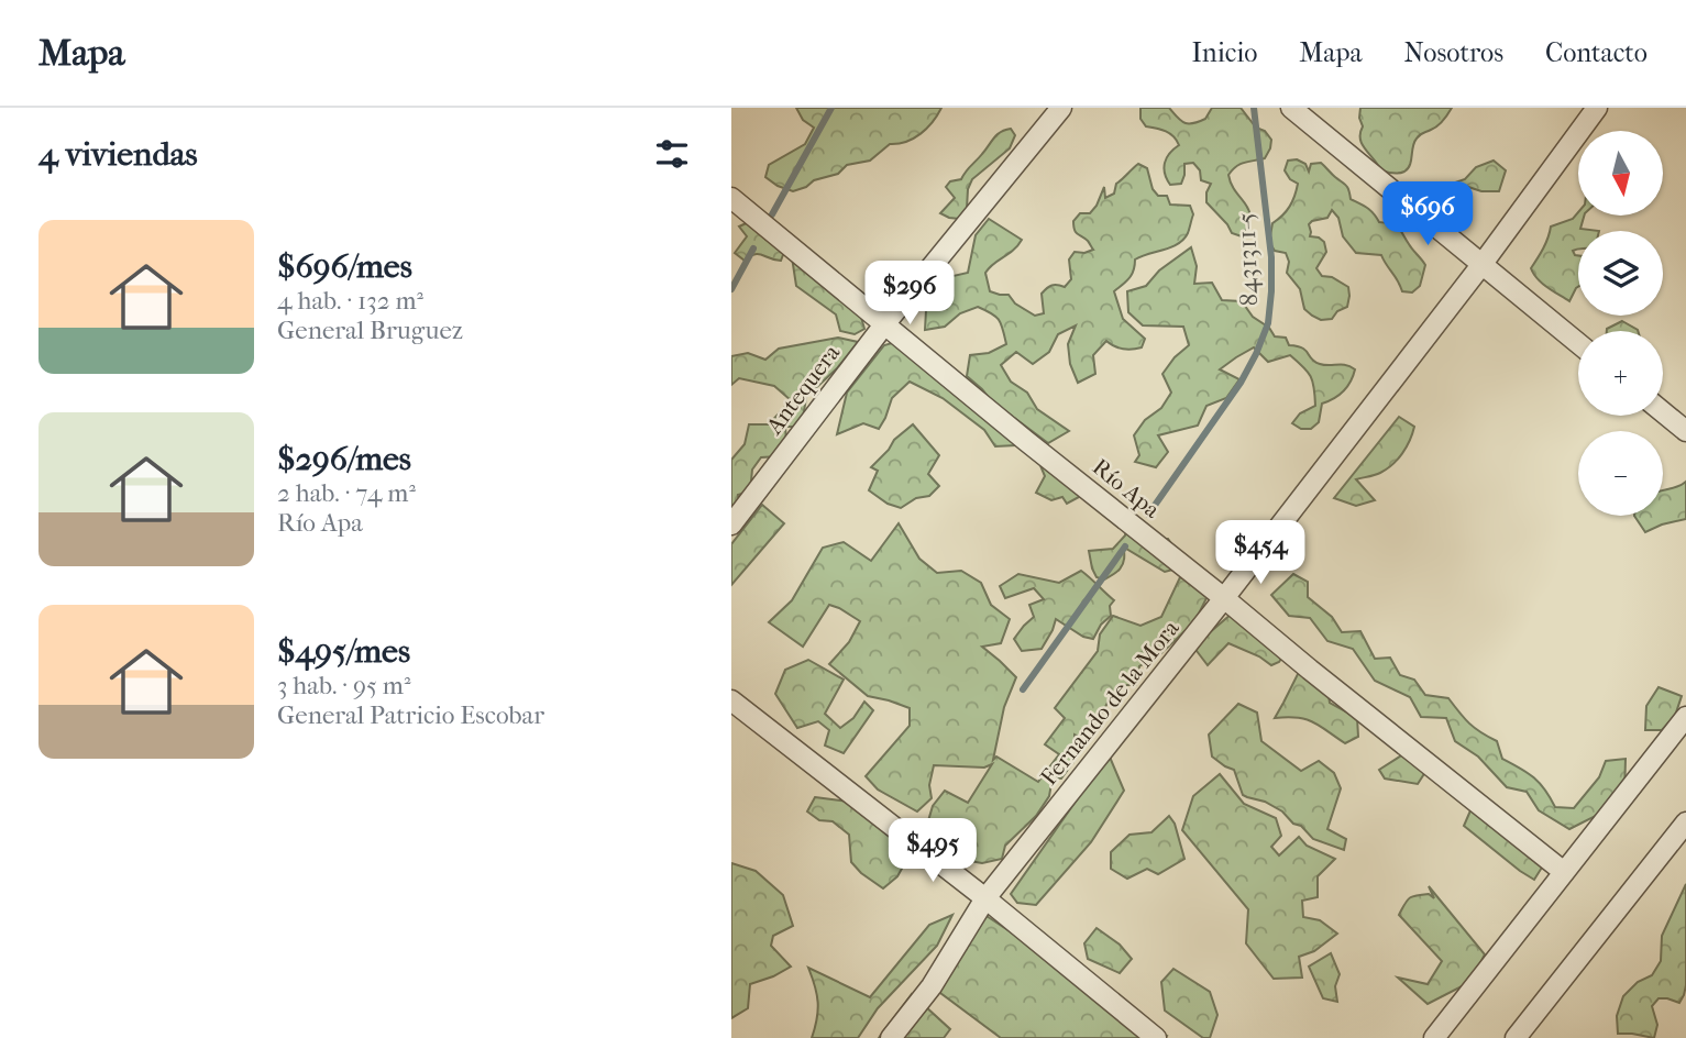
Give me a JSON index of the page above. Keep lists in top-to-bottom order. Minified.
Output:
{"streets":{"street":["Antequera","Río Apa","Fernando de la Mora"]},"crossings":[["Antequera","Río Apa"],["Río Apa","Fernando de la Mora"]],"water":["8431311-5"],"north":"bottom","page":{"header":"Mapa","nav":["Inicio","Mapa","Nosotros","Contacto"],"heading":"4 viviendas","map_buttons":["+","−"],"price":["$696","$296","$454","$495"],"list":[{"name":"$696/mes","note":"4 hab. · 132 m² · General Bruguez"},{"name":"$296/mes","note":"2 hab. · 74 m² · Río Apa"},{"name":"$495/mes","note":"3 hab. · 95 m² · General Patricio Escobar"}]}}
